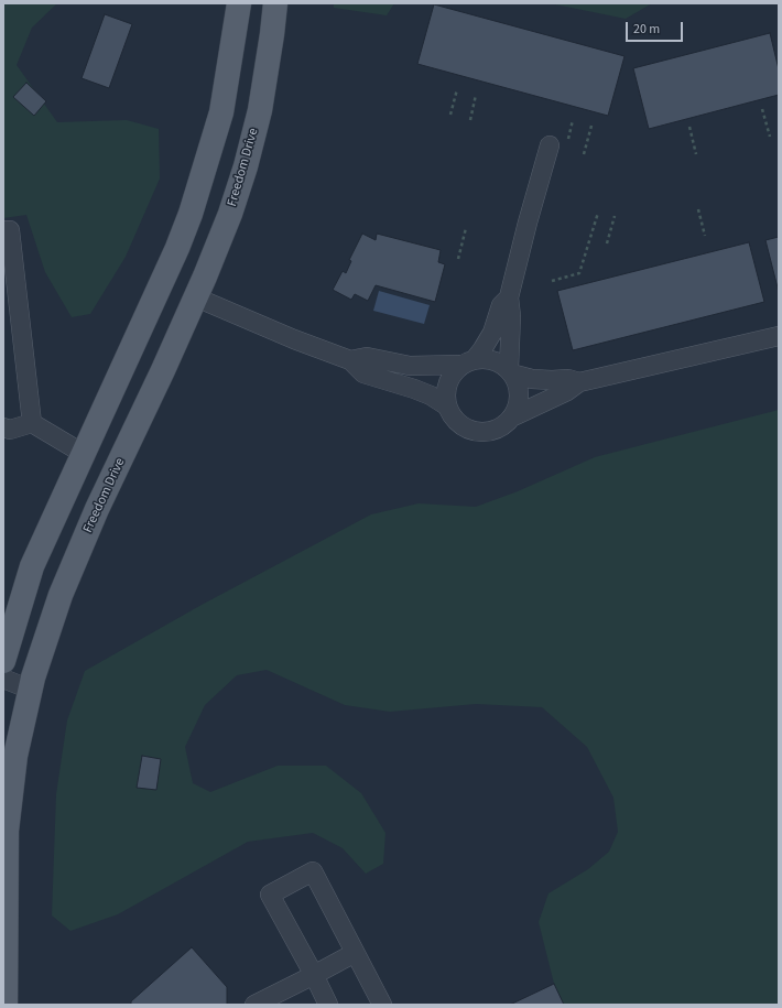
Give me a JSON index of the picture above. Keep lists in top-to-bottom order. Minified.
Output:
{"streets":{"main road":["Freedom Drive"]},"scale_bar":"20 m"}
